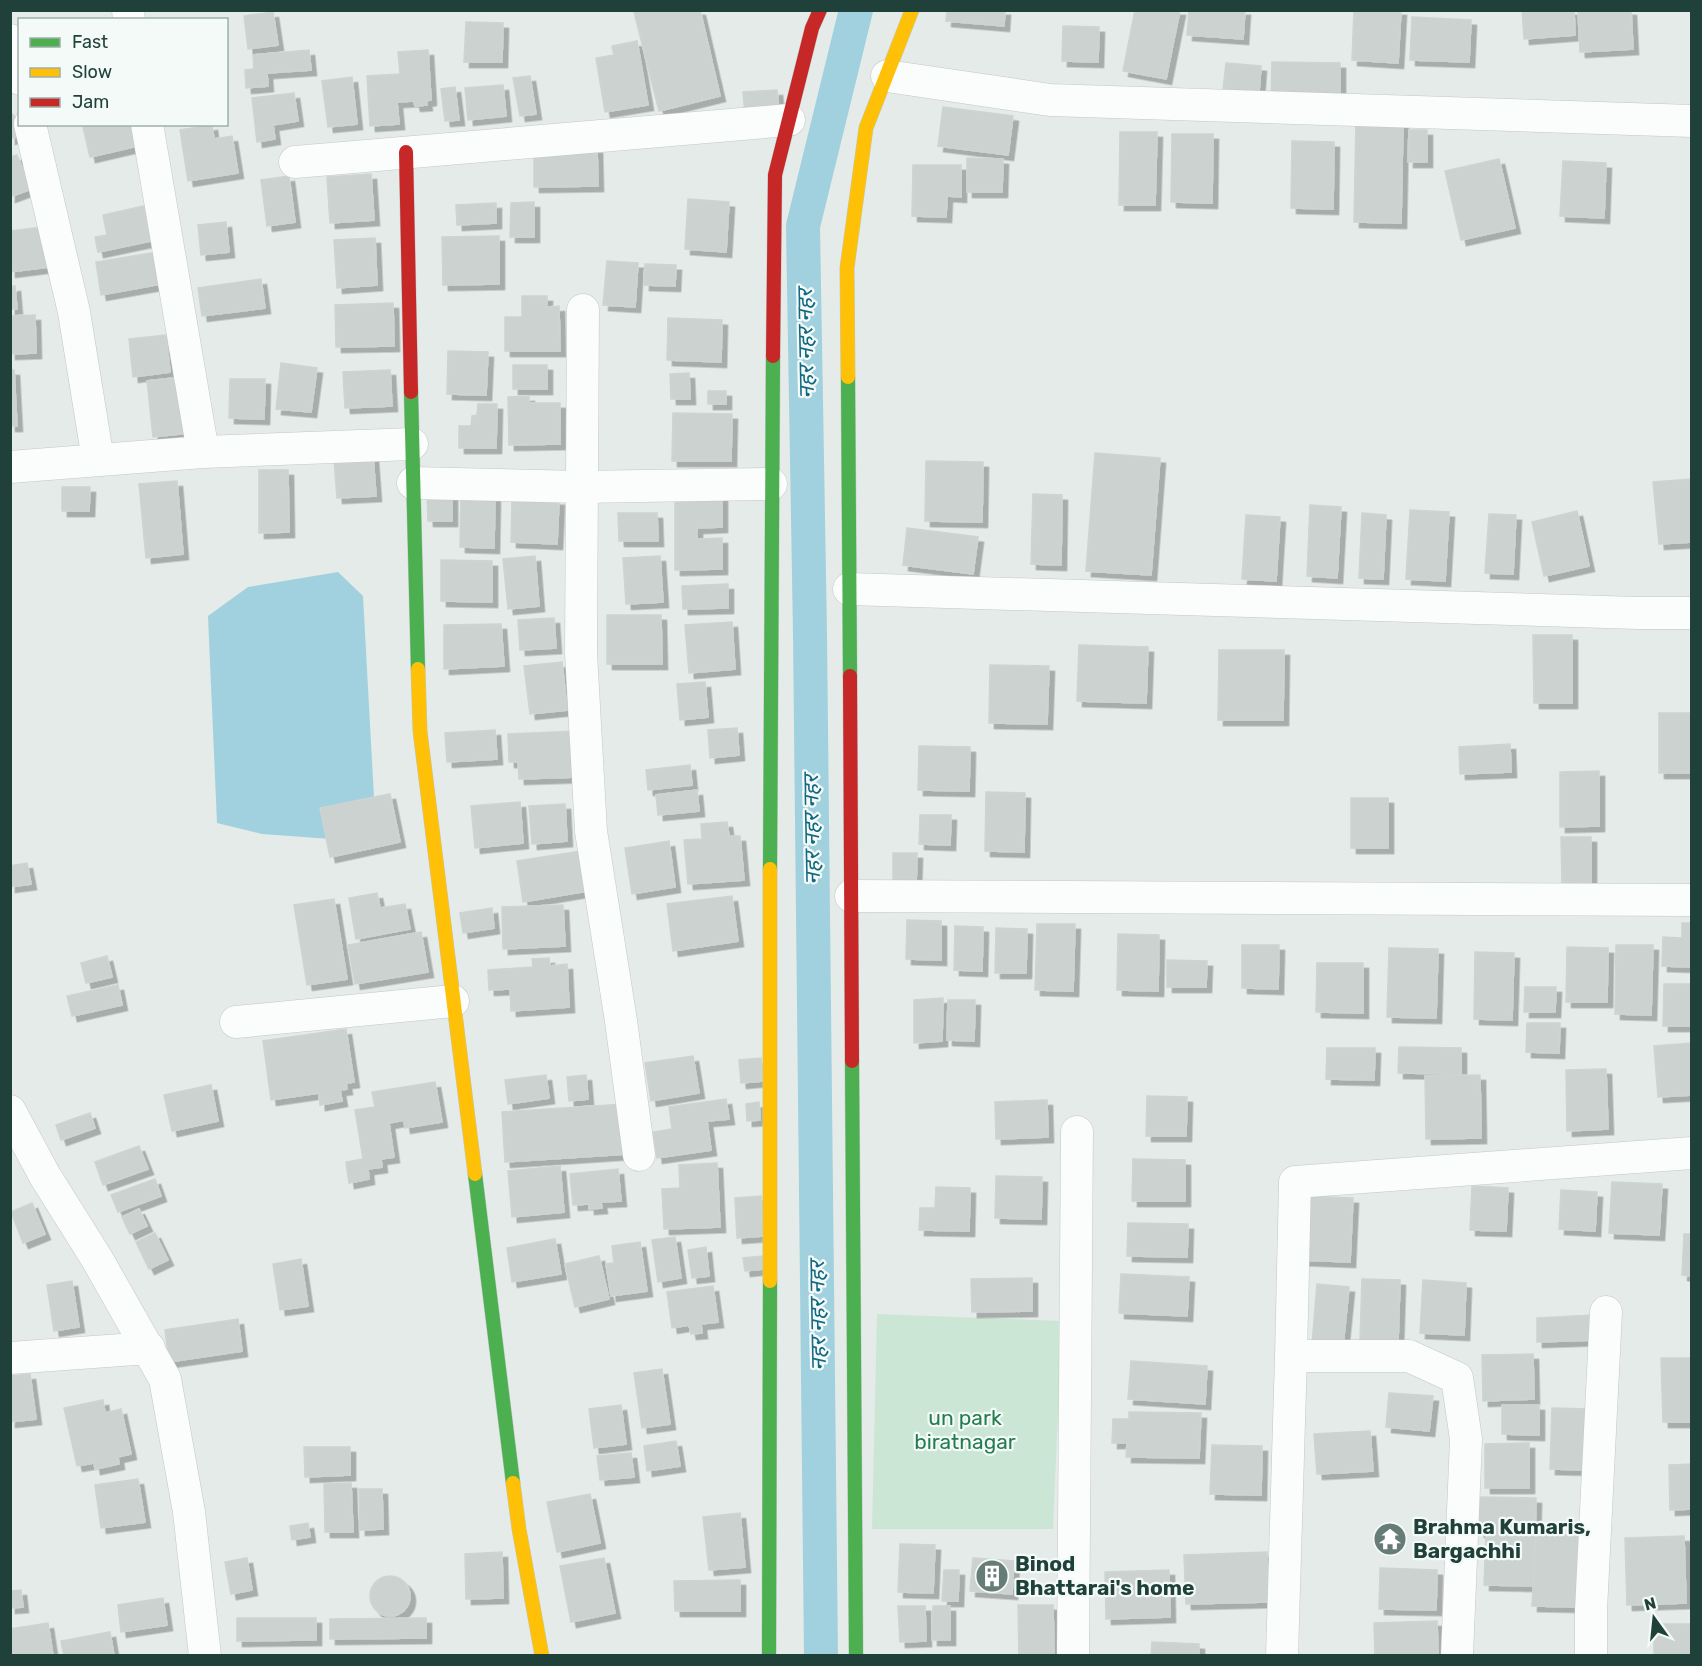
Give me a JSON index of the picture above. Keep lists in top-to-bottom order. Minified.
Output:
{"water":["नहर नहर नहर"],"parks":["un park biratnagar"],"places":{"temple":["Brahma Kumaris, Bargachhi"],"building":["Binod Bhattarai's home"]},"legend":["Fast","Slow","Jam"],"north":"top"}
